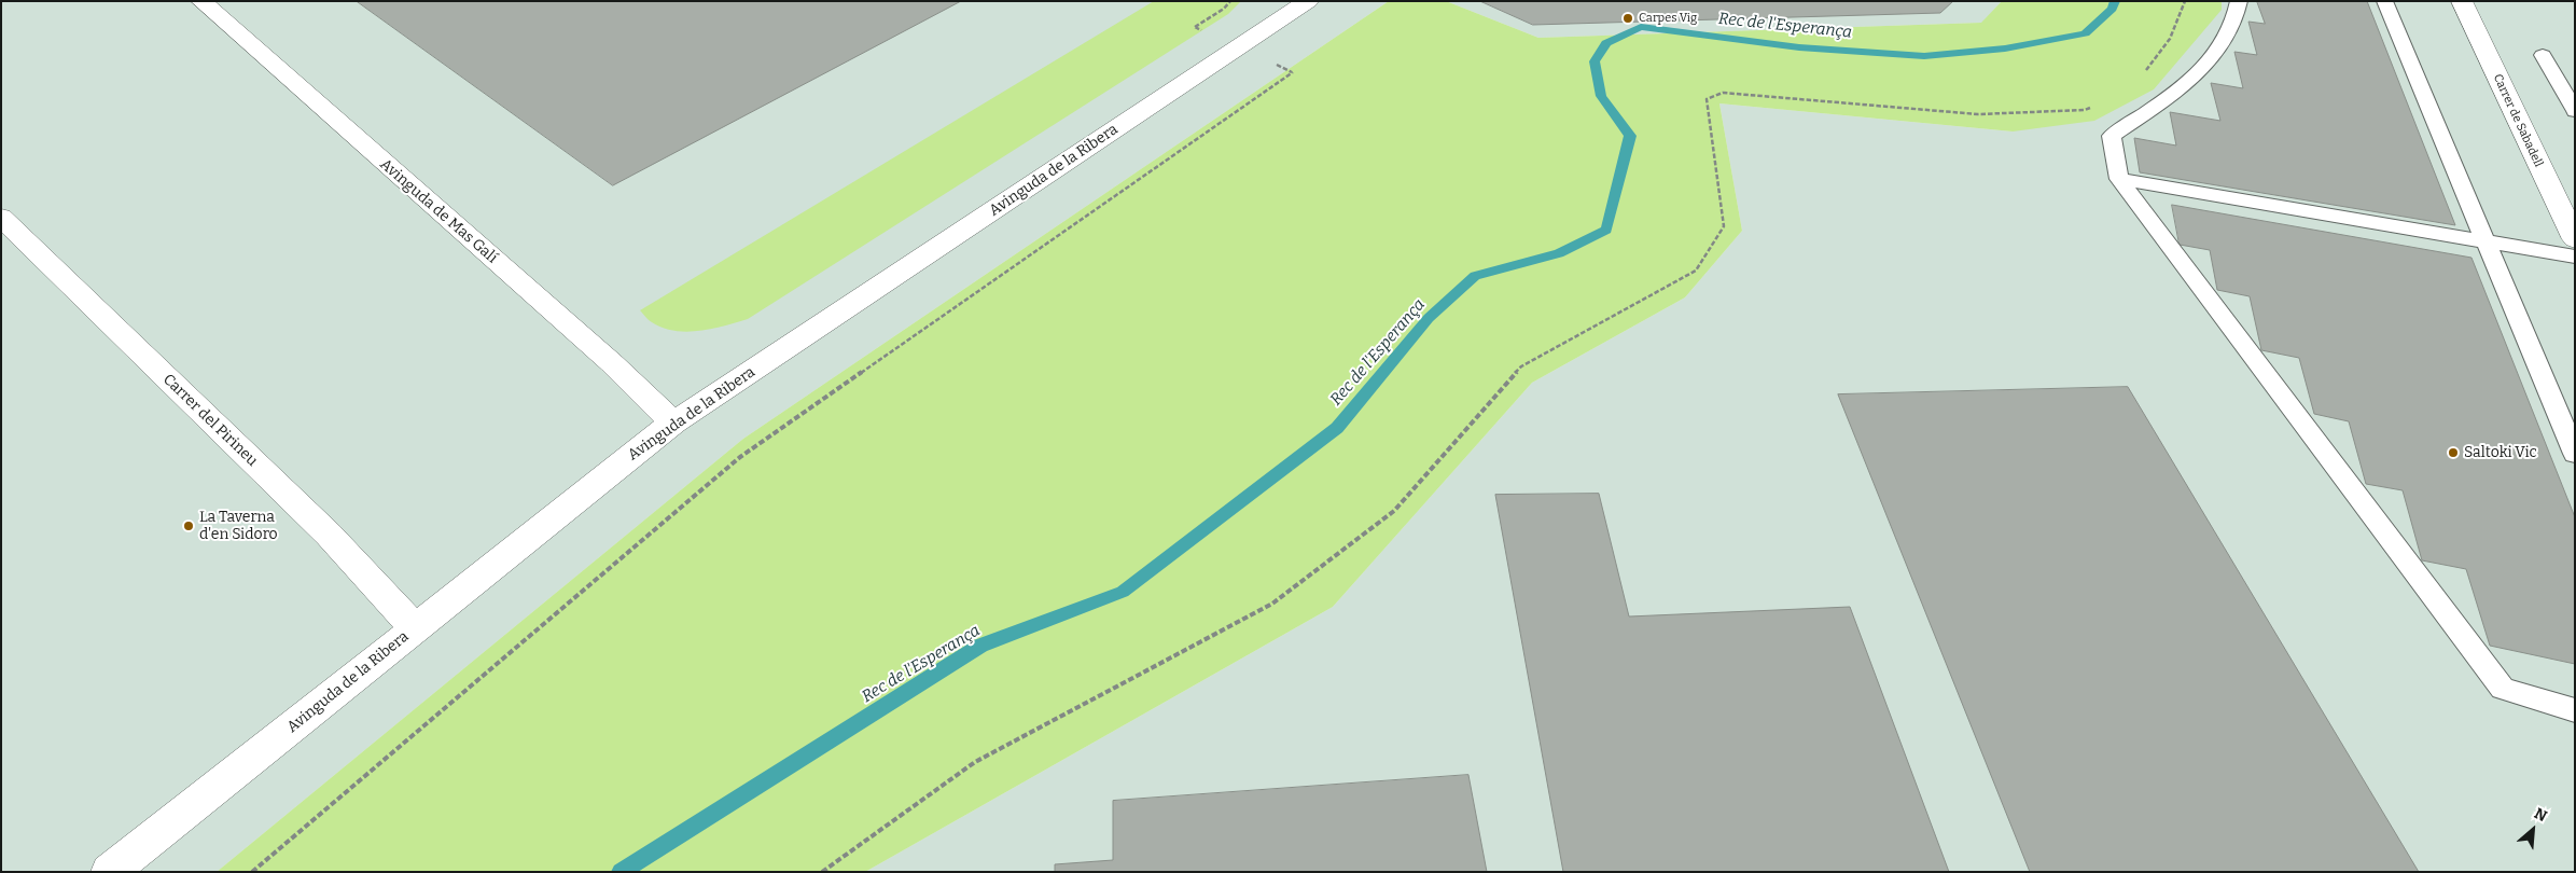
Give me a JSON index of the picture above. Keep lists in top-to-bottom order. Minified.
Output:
{"streets":{"street":["Carrer de Sabadell","Avinguda de la Ribera","Avinguda de Mas Galí","Carrer del Pirineu"]},"crossings":[["Avinguda de la Ribera","Avinguda de Mas Galí"],["Avinguda de la Ribera","Carrer del Pirineu"]],"water":["Rec de l'Esperança"],"places":["Carpes Vig","Saltoki Vic","La Taverna d'en Sidoro"],"north":"top right"}
